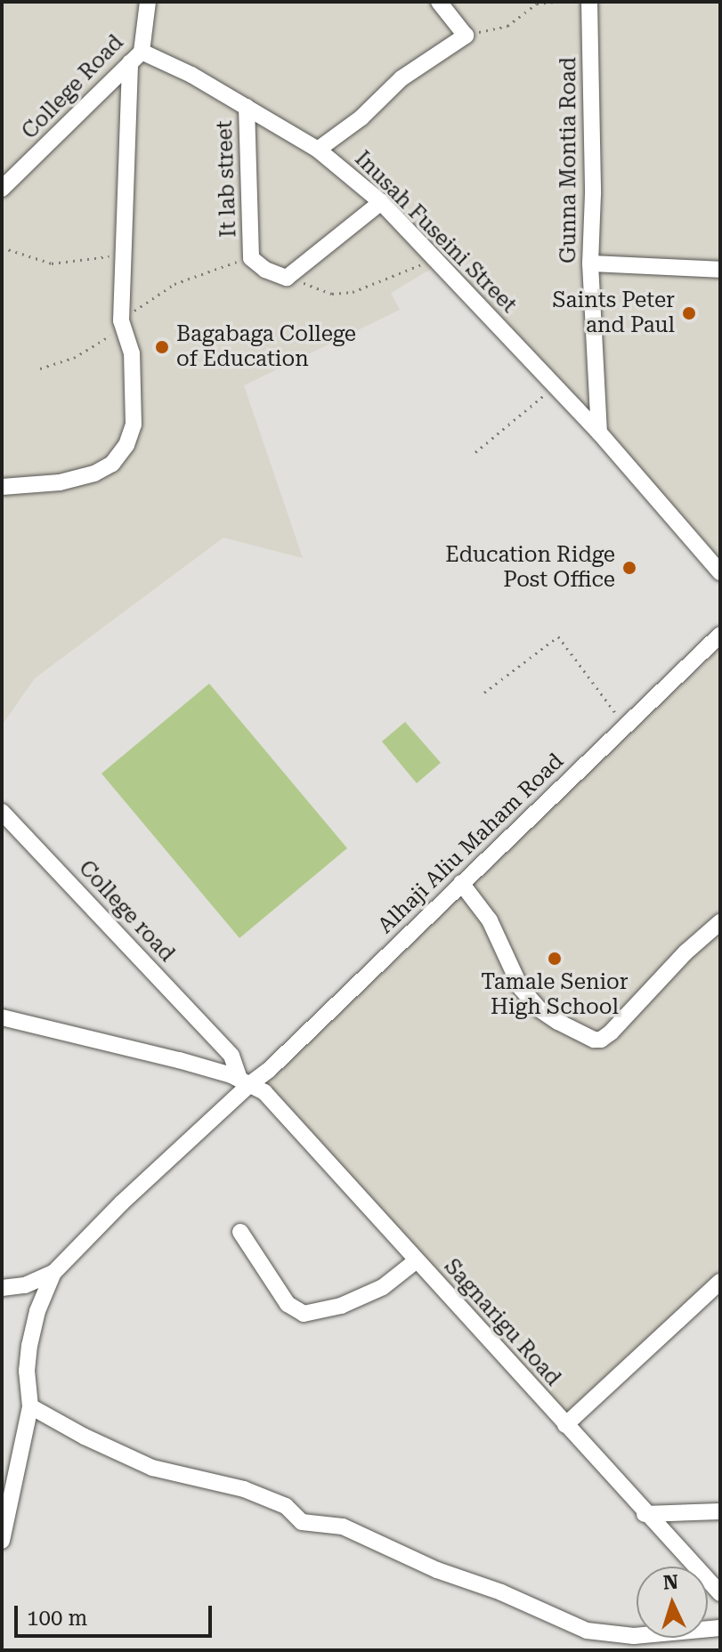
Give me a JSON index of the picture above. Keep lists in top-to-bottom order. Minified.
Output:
{"streets":{"street":["College Road","Gunna Montia Road","It lab street","Inusah Fuseini Street","Alhaji Aliu Maham Road","College road","Sagnarigu Road"]},"crossings":[["College Road","Inusah Fuseini Street"],["Gunna Montia Road","Inusah Fuseini Street"],["It lab street","Inusah Fuseini Street"],["Alhaji Aliu Maham Road","College road"],["Alhaji Aliu Maham Road","Sagnarigu Road"],["College road","Sagnarigu Road"]],"places":["Saints Peter and Paul","Bagabaga College of Education","Education Ridge Post Office","Tamale Senior High School"],"scale_bar":"100 m","north":"top"}
